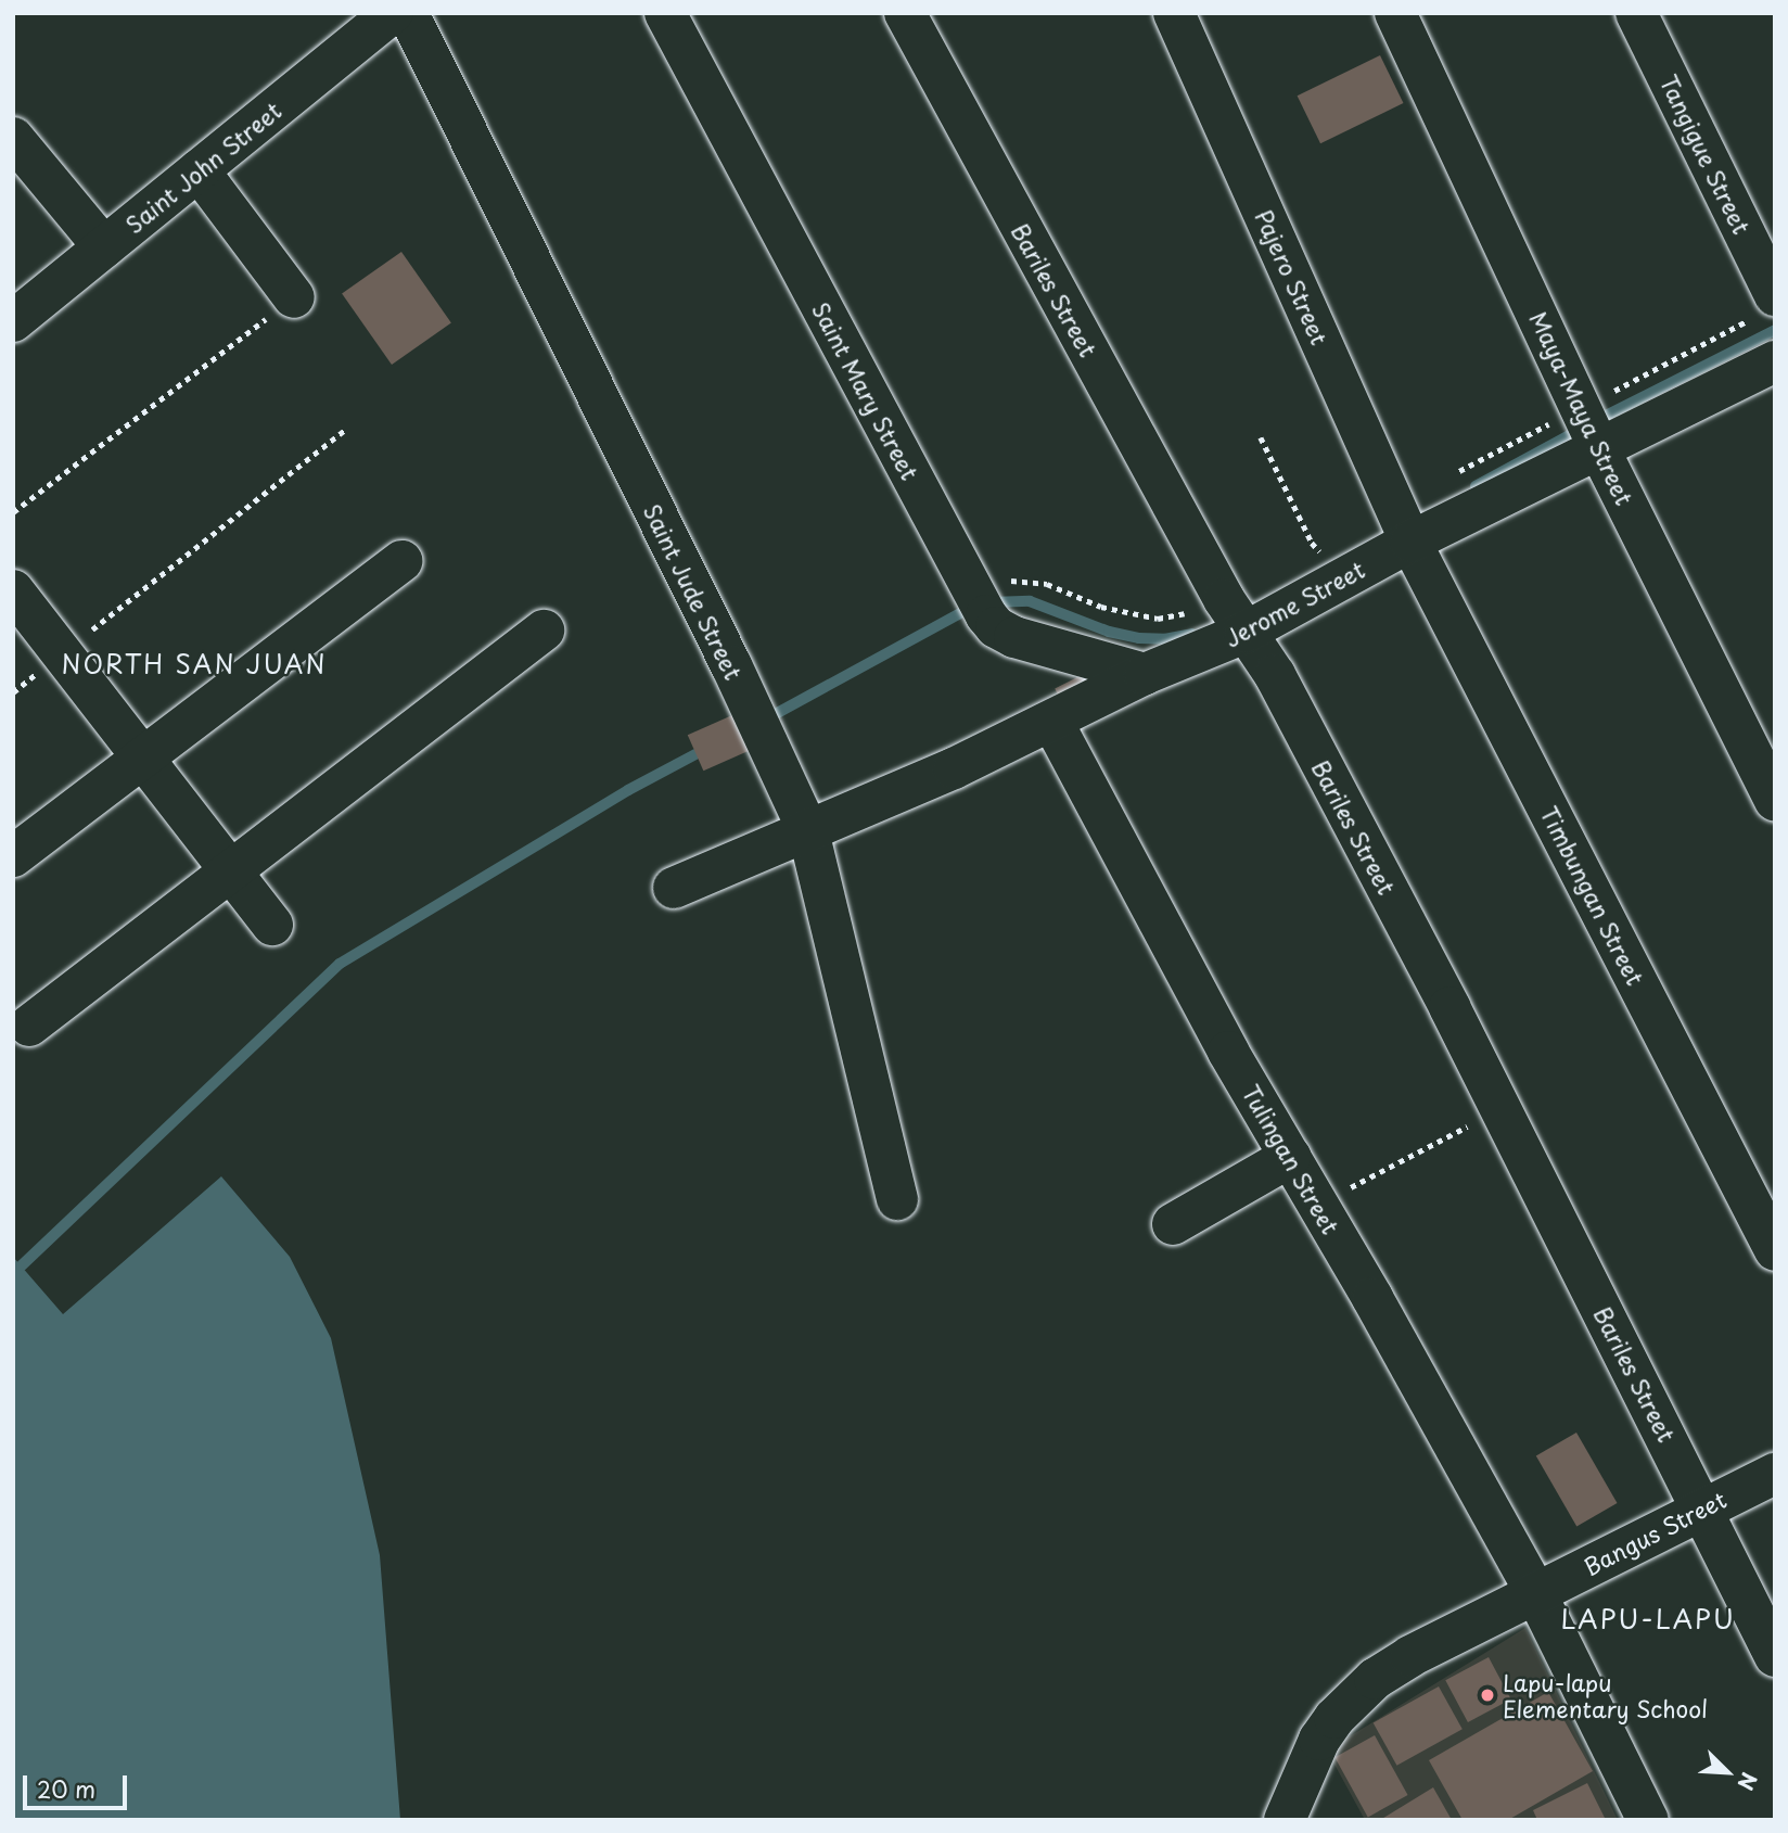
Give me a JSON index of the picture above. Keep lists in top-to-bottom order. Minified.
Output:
{"streets":{"street":["Tangigue Street","Saint John Street","Pajero Street","Bariles Street","Saint Mary Street","Maya-Maya Street","Saint Jude Street","Jerome Street","Timbungan Street","Tulingan Street","Bangus Street"]},"crossings":[["Pajero Street","Jerome Street"],["Pajero Street","Timbungan Street"],["Bariles Street","Jerome Street"],["Bariles Street","Bangus Street"],["Saint Mary Street","Jerome Street"],["Maya-Maya Street","Jerome Street"],["Saint Jude Street","Jerome Street"],["Jerome Street","Timbungan Street"],["Jerome Street","Tulingan Street"],["Tulingan Street","Bangus Street"]],"districts":["NORTH SAN JUAN","LAPU-LAPU"],"places":["Lapu-lapu Elementary School"],"scale_bar":"20 m","north":"bottom right"}
